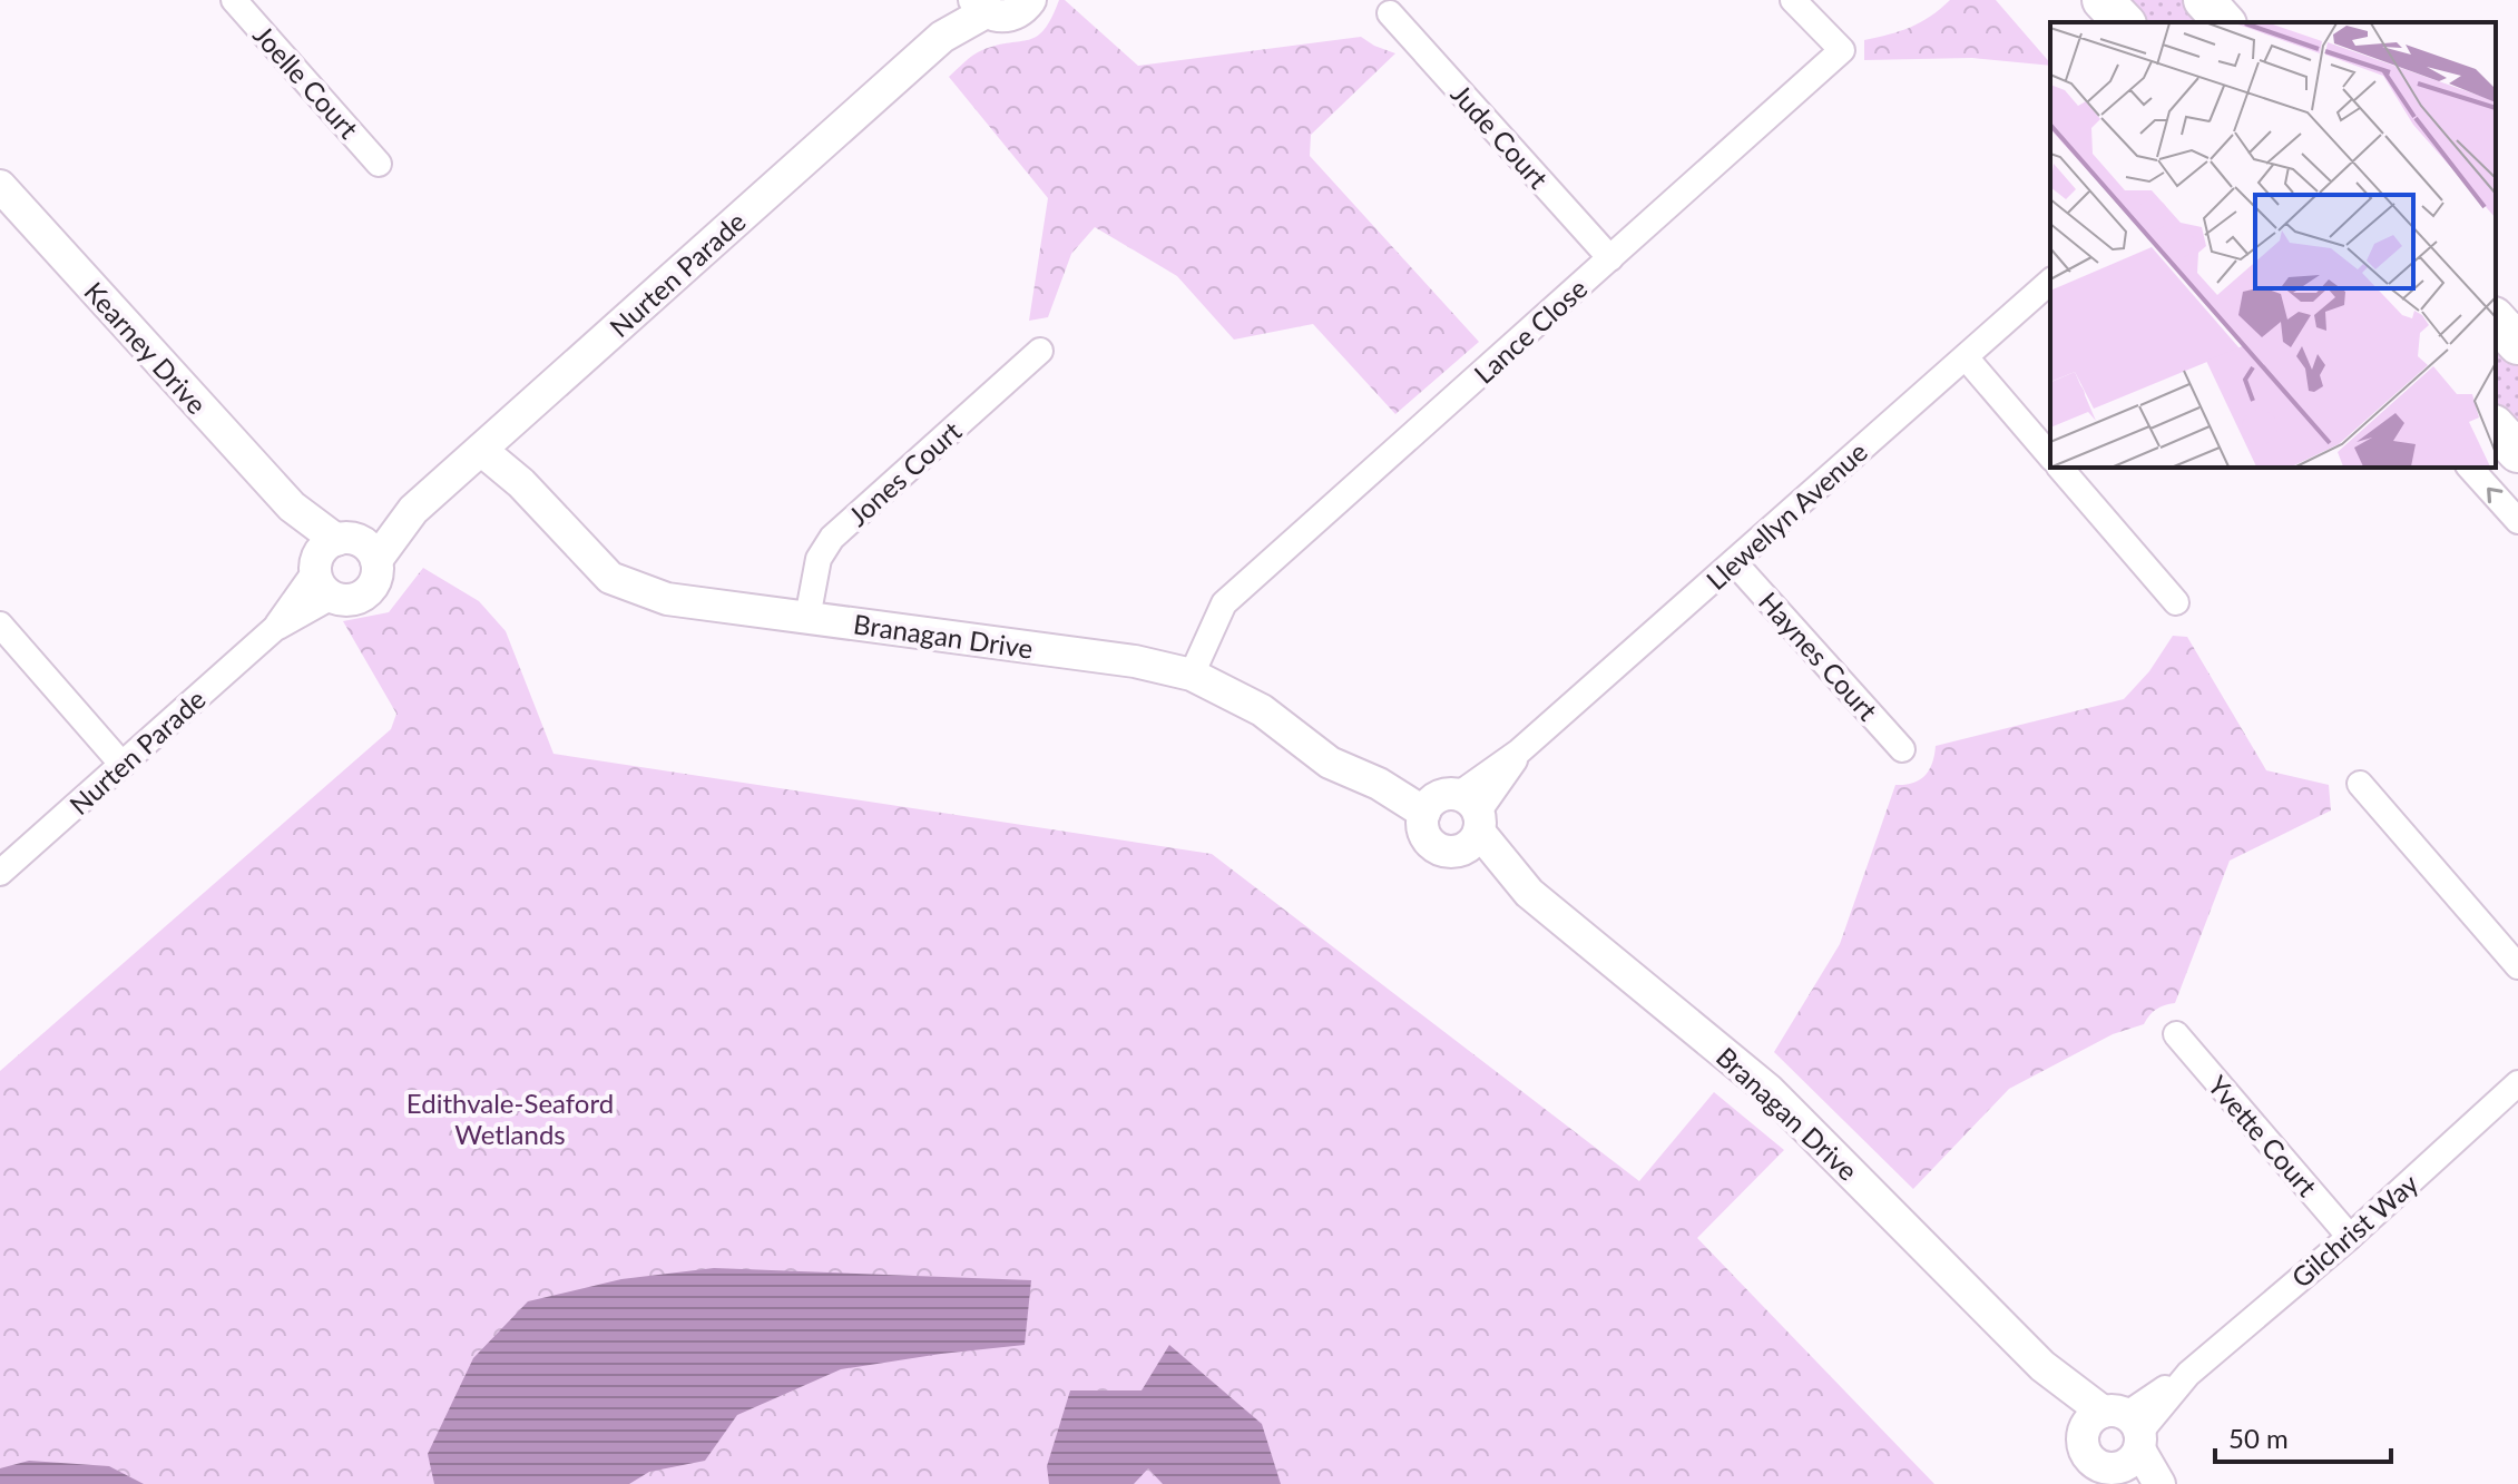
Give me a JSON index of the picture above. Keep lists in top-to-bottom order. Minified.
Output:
{"streets":{"street":["Joelle Court","Jude Court","Nurten Parade","Lance Close","Kearney Drive","Jones Court","Llewellyn Avenue","Branagan Drive","Haynes Court","Yvette Court","Gilchrist Way"]},"crossings":[["Jude Court","Lance Close"],["Nurten Parade","Kearney Drive"],["Nurten Parade","Branagan Drive"],["Lance Close","Branagan Drive"],["Jones Court","Branagan Drive"],["Llewellyn Avenue","Branagan Drive"],["Llewellyn Avenue","Haynes Court"],["Branagan Drive","Gilchrist Way"],["Yvette Court","Gilchrist Way"]],"parks":["Edithvale-Seaford Wetlands"],"scale_bar":"50 m"}
